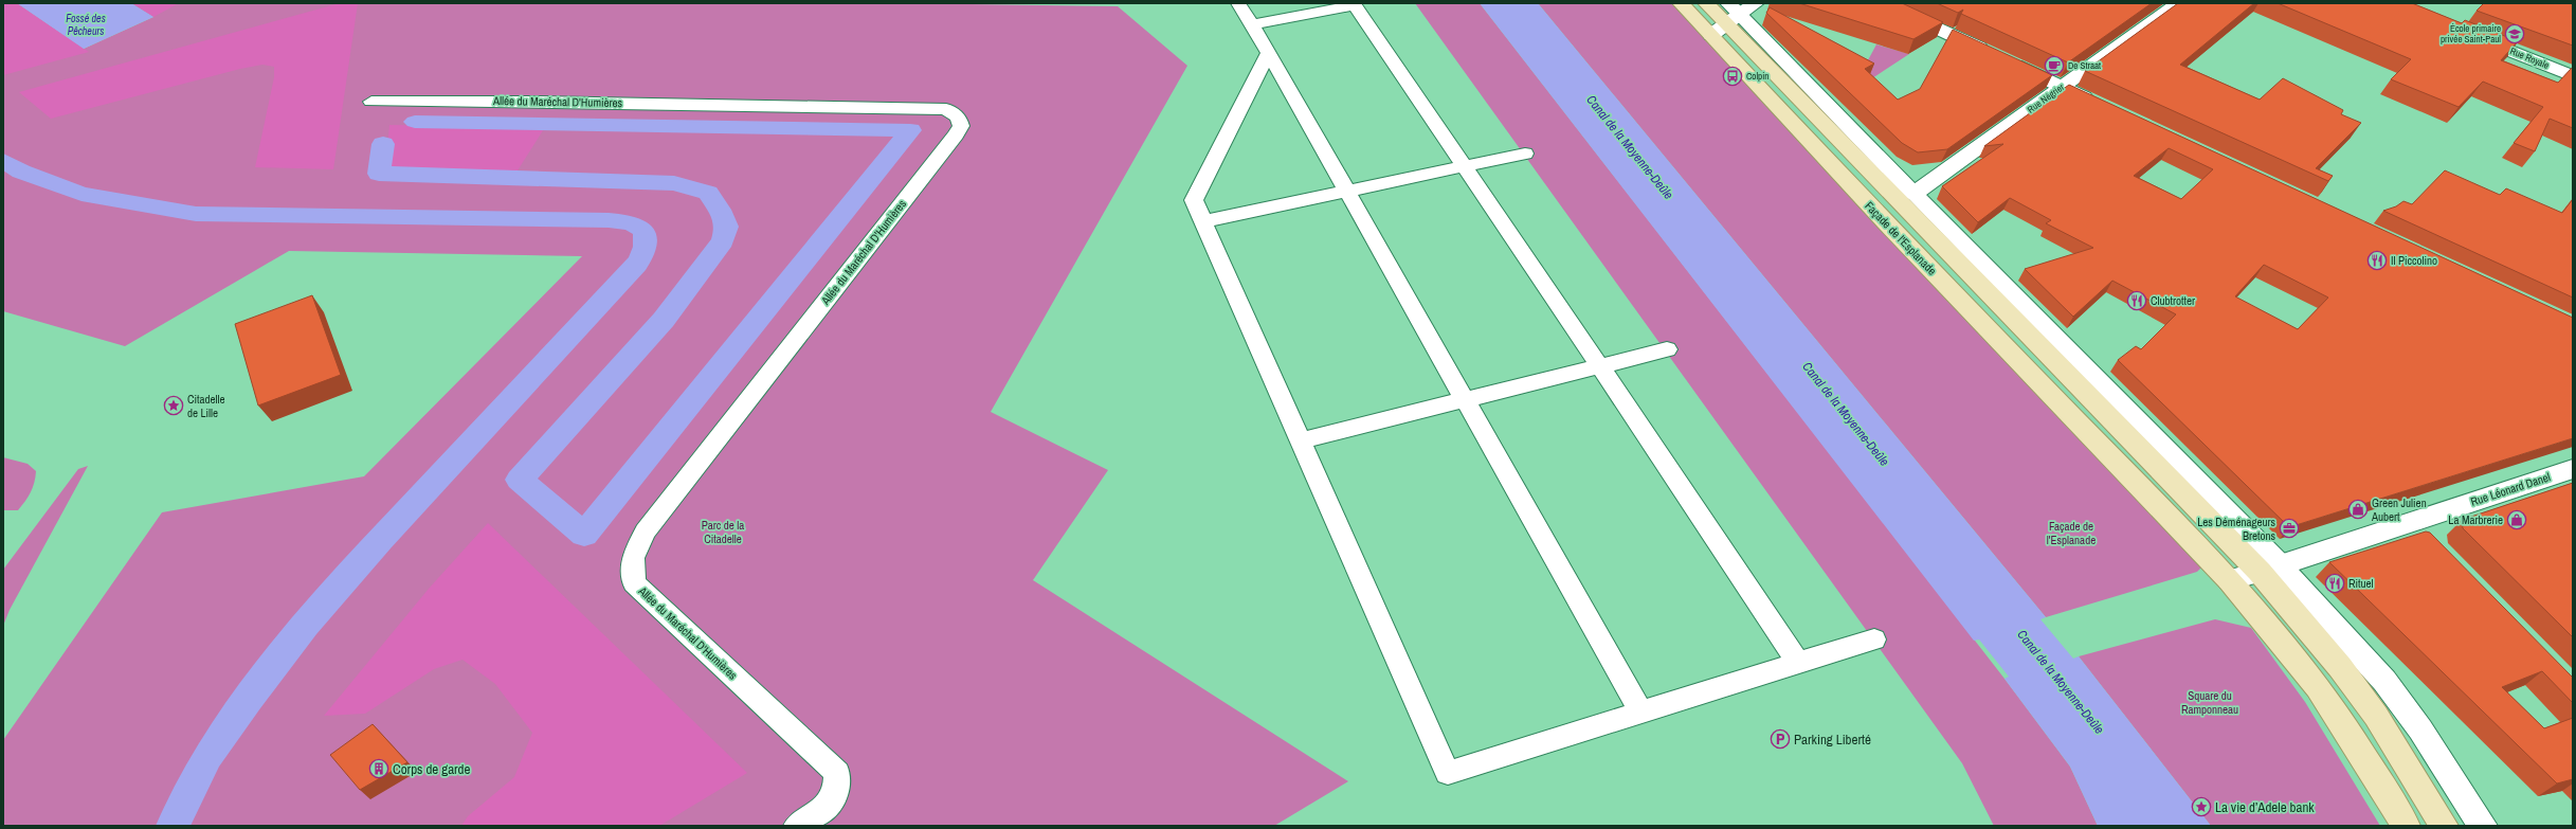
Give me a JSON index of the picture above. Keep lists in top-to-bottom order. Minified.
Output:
{"streets":{"main road":["Façade de l'Esplanade"],"street":["Rue Royale","Rue Négrier","Allée du Maréchal D'Humières","Rue Léonard Danel"]},"crossings":[["Rue Négrier","Façade de l'Esplanade"],["Façade de l'Esplanade","Rue Léonard Danel"]],"water":["Fossé des Pêcheurs","Canal de la Moyenne-Deûle"],"parks":["Parc de la Citadelle","Façade de l'Esplanade","Square du Ramponneau"],"places":{"school or university":["École primaire privée Saint-Paul"],"cafe":["De Straat"],"bus stop":["Colpin"],"restaurant":["Il Piccolino","Clubtrotter","Rituel"],"place":["Citadelle de Lille","La vie d’Adele bank"],"shop":["Green Julien Aubert","La Marbrerie"],"office":["Les Déménageurs Bretons"],"parking":["Parking Liberté"],"building":["Corps de garde"]}}
